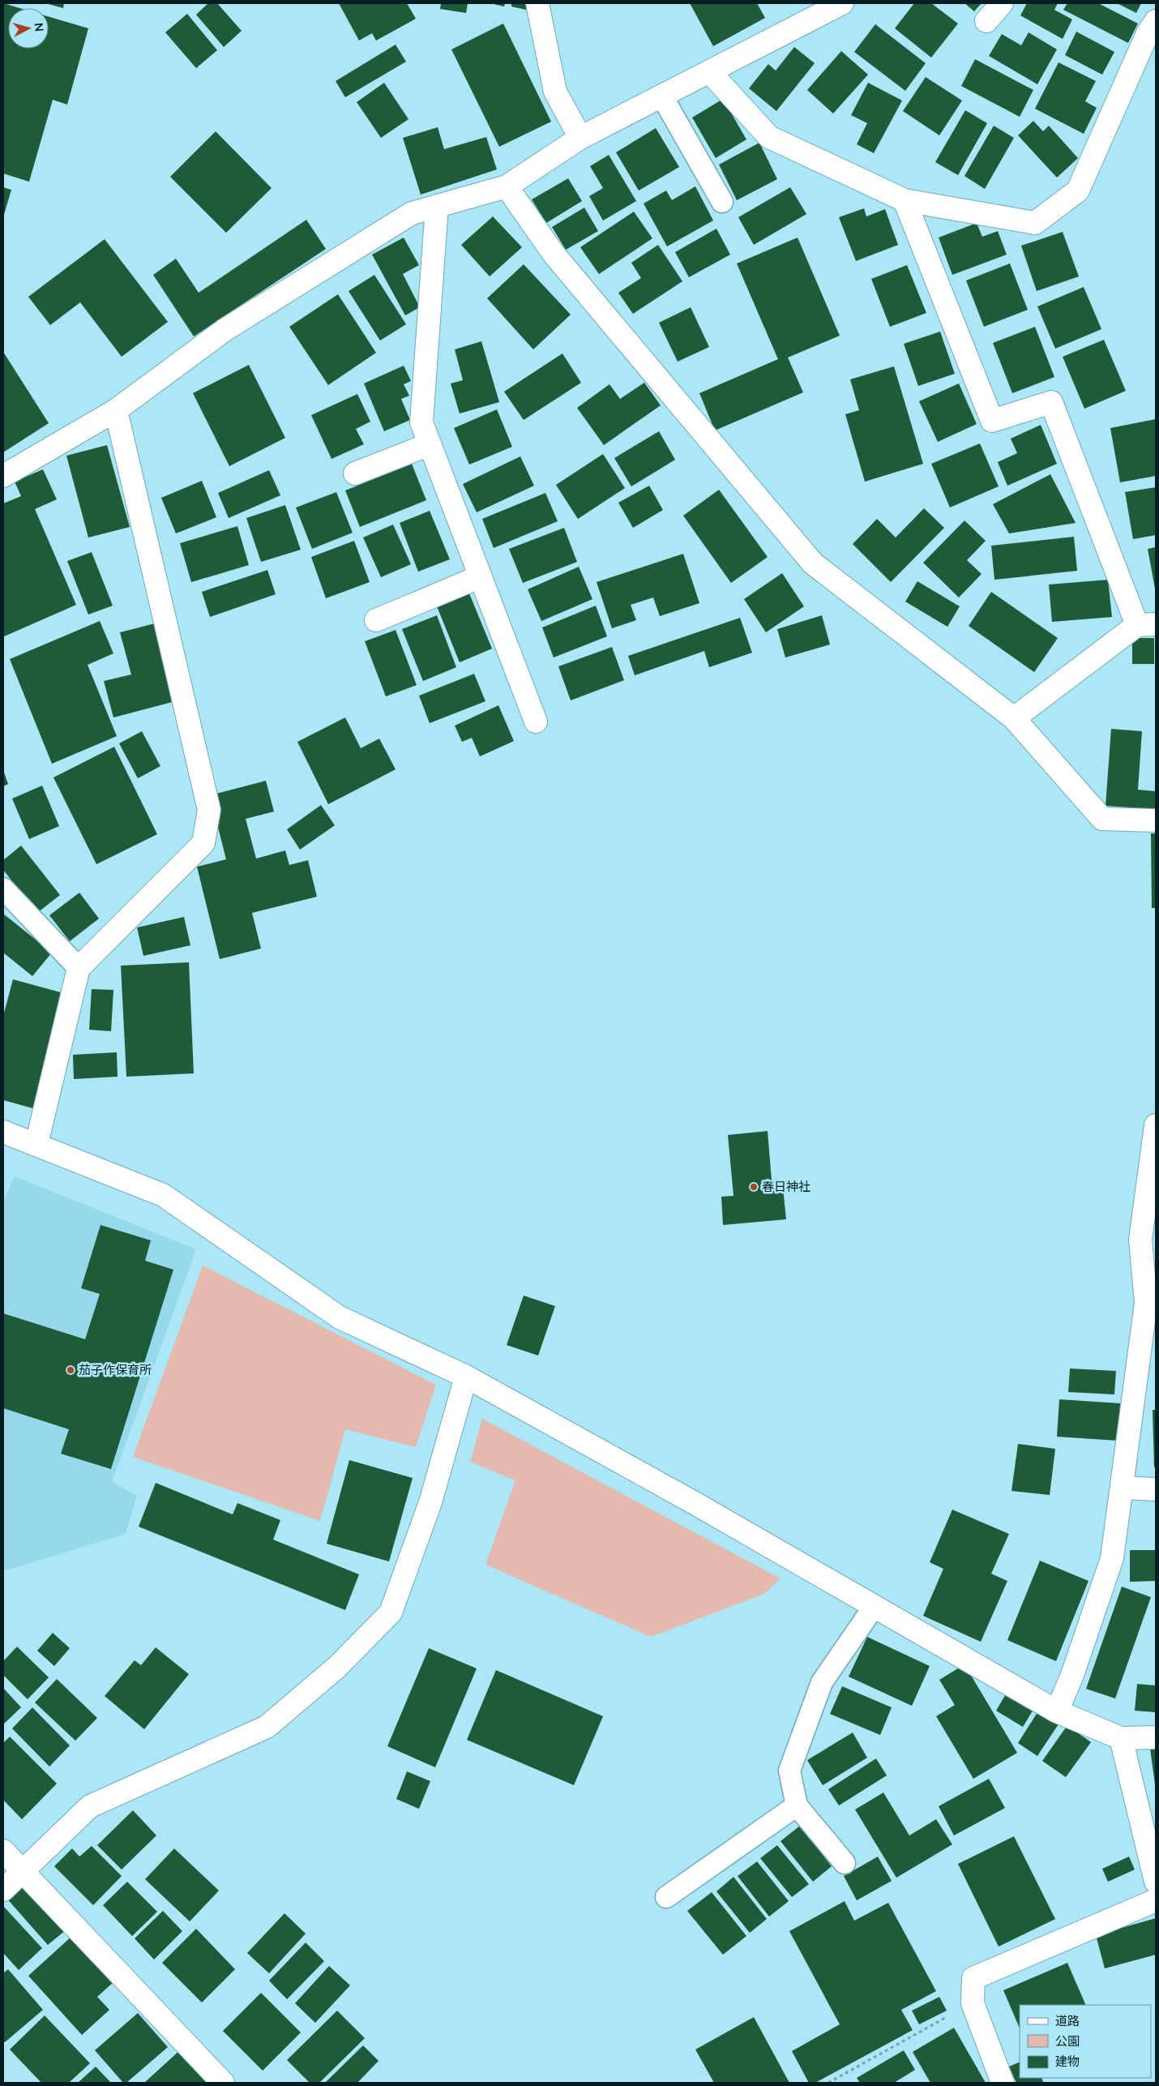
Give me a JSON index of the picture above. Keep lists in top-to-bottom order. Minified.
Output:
{"places":["春日神社","茄子作保育所"],"legend":["道路","公園","建物"],"north":"right"}
